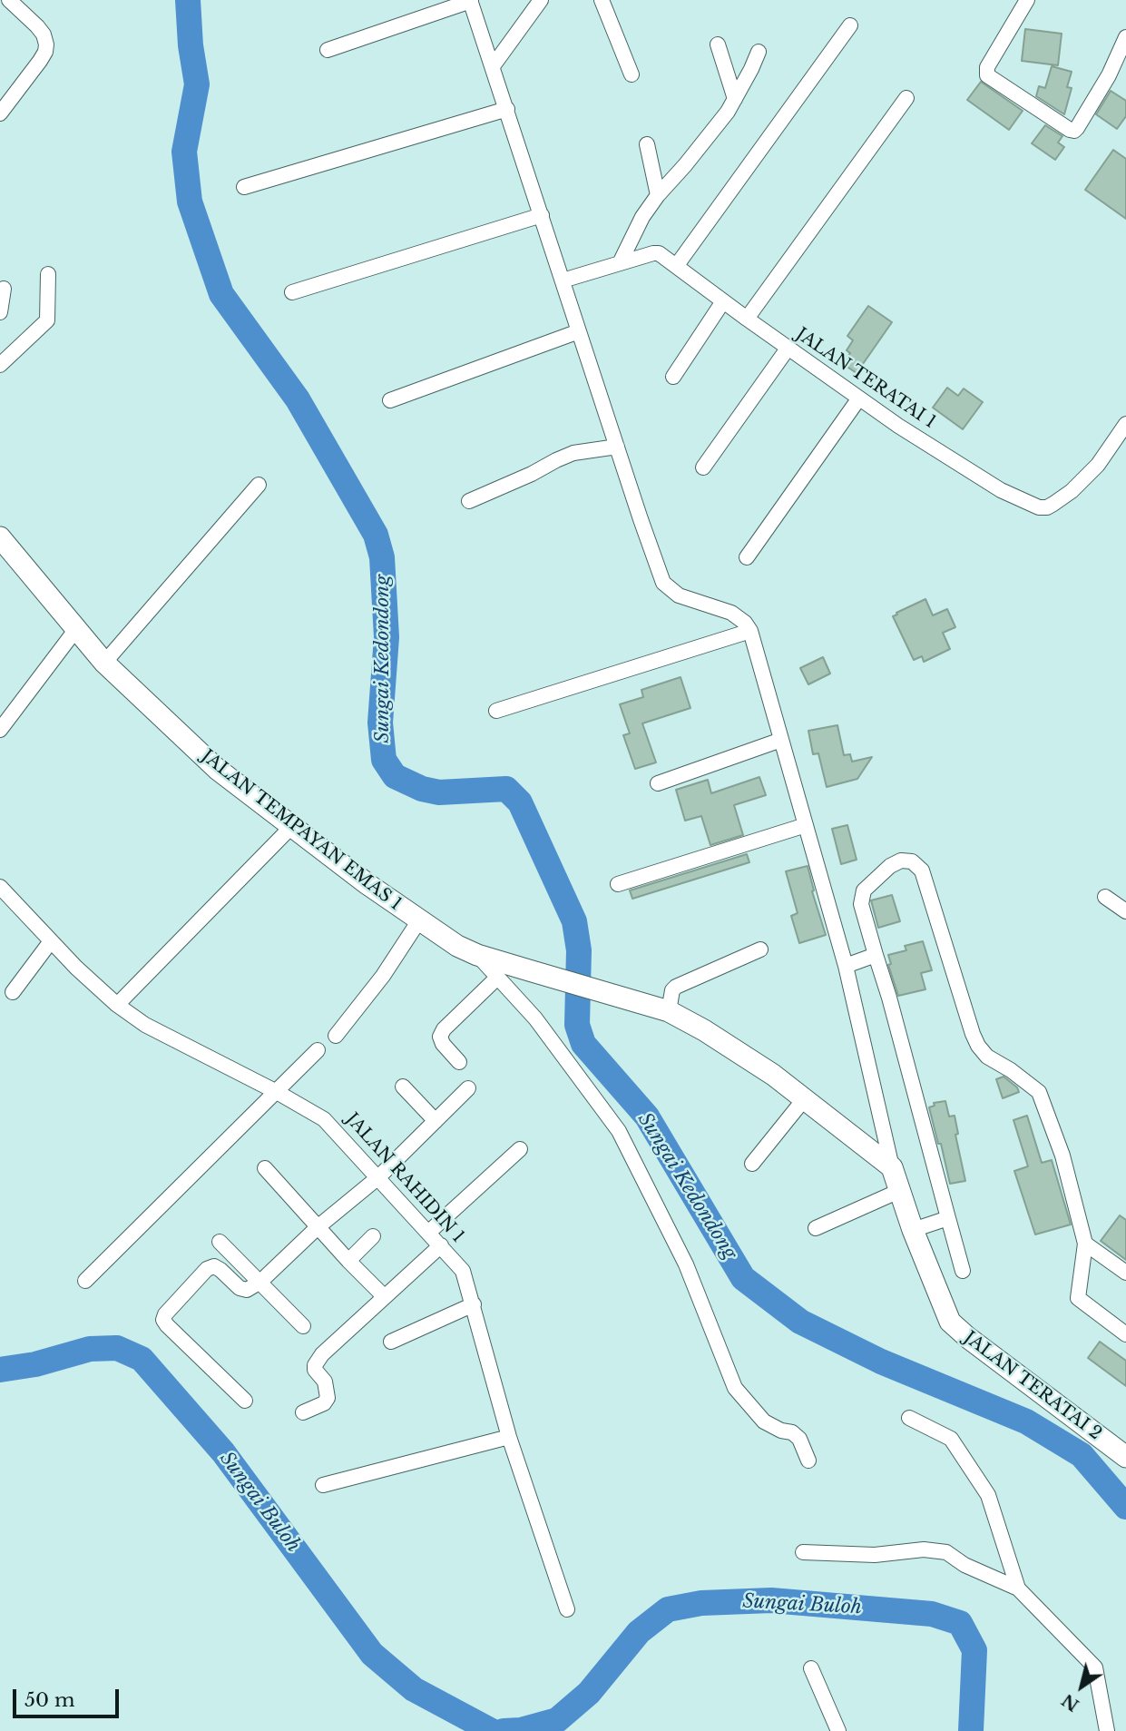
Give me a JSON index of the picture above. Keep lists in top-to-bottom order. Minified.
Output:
{"streets":{"street":["JALAN TERATAI 1","JALAN TEMPAYAN EMAS 1","JALAN RAHIDIN 1","JALAN TERATAI 2"]},"crossings":[["JALAN TEMPAYAN EMAS 1","JALAN TERATAI 2"]],"water":["Sungai Kedondong","Sungai Buloh"],"scale_bar":"50 m","north":"bottom left"}
